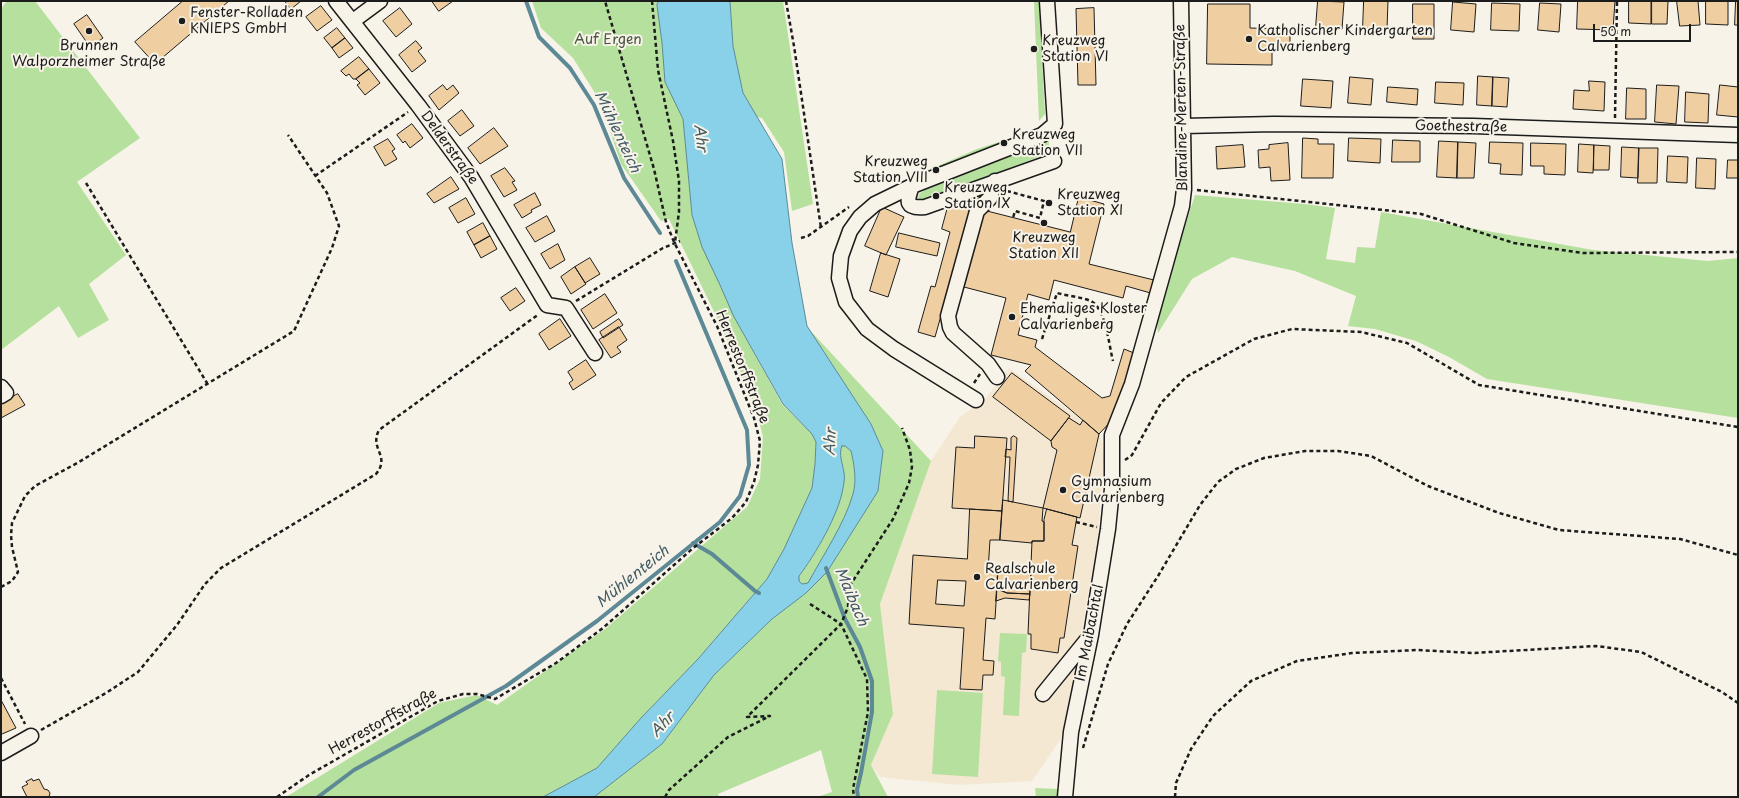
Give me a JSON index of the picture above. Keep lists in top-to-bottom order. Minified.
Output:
{"streets":{"street":["Blandine-Merten-Straße","Goethestraße","Delderstraße","Im Maibachtal"],"path":["Herrestorffstraße"]},"crossings":[["Blandine-Merten-Straße","Goethestraße"],["Blandine-Merten-Straße","Im Maibachtal"]],"water":["Mühlenteich","Ahr","Maibach"],"parks":["Auf Ergen"],"places":["Fenster-Rolladen KNIEPS GmbH","Brunnen Walporzheimer Straße","Katholischer Kindergarten Calvarienberg","Kreuzweg Station VI","Kreuzweg Station VII","Kreuzweg Station VIII","Kreuzweg Station IX","Kreuzweg Station XI","Kreuzweg Station XII","Ehemaliges Kloster Calvarienberg","Gymnasium Calvarienberg","Realschule Calvarienberg"],"scale_bar":"50 m"}
